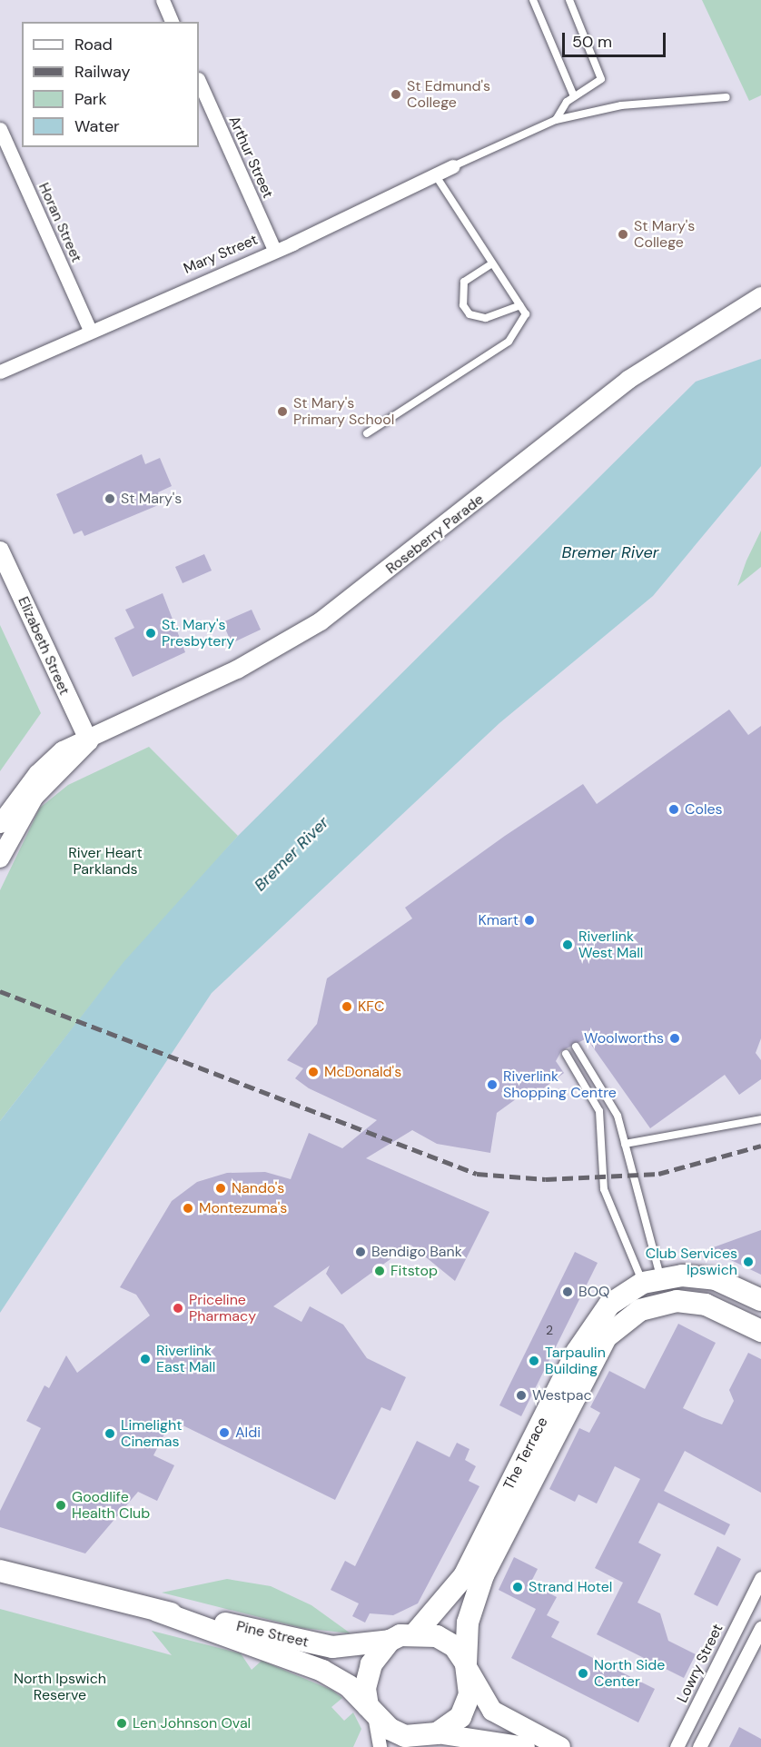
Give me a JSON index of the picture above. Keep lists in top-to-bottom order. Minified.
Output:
{"streets":{"main road":["The Terrace","Pine Street"],"street":["Arthur Street","Horan Street","Mary Street","Roseberry Parade","Elizabeth Street","Lowry Street"]},"crossings":[["Arthur Street","Mary Street"],["Horan Street","Mary Street"],["Roseberry Parade","Elizabeth Street"],["The Terrace","Pine Street"]],"water":["Bremer River"],"parks":["River Heart Parklands","North Ipswich Reserve"],"places":["St Edmund's College","St Mary's College","St Mary's Primary School","St Mary's","St. Mary's Presbytery","Coles","Kmart","Riverlink West Mall","KFC","Woolworths","McDonald's","Riverlink Shopping Centre","Nando's","Montezuma's","Bendigo Bank","Club Services Ipswich","Fitstop","BOQ","Priceline Pharmacy","Riverlink East Mall","Tarpaulin Building","Westpac","Aldi","Limelight Cinemas","Goodlife Health Club","Strand Hotel","North Side Center","Len Johnson Oval"],"house_numbers":["2"],"legend":["Road","Railway","Park","Water"],"scale_bar":"50 m"}
